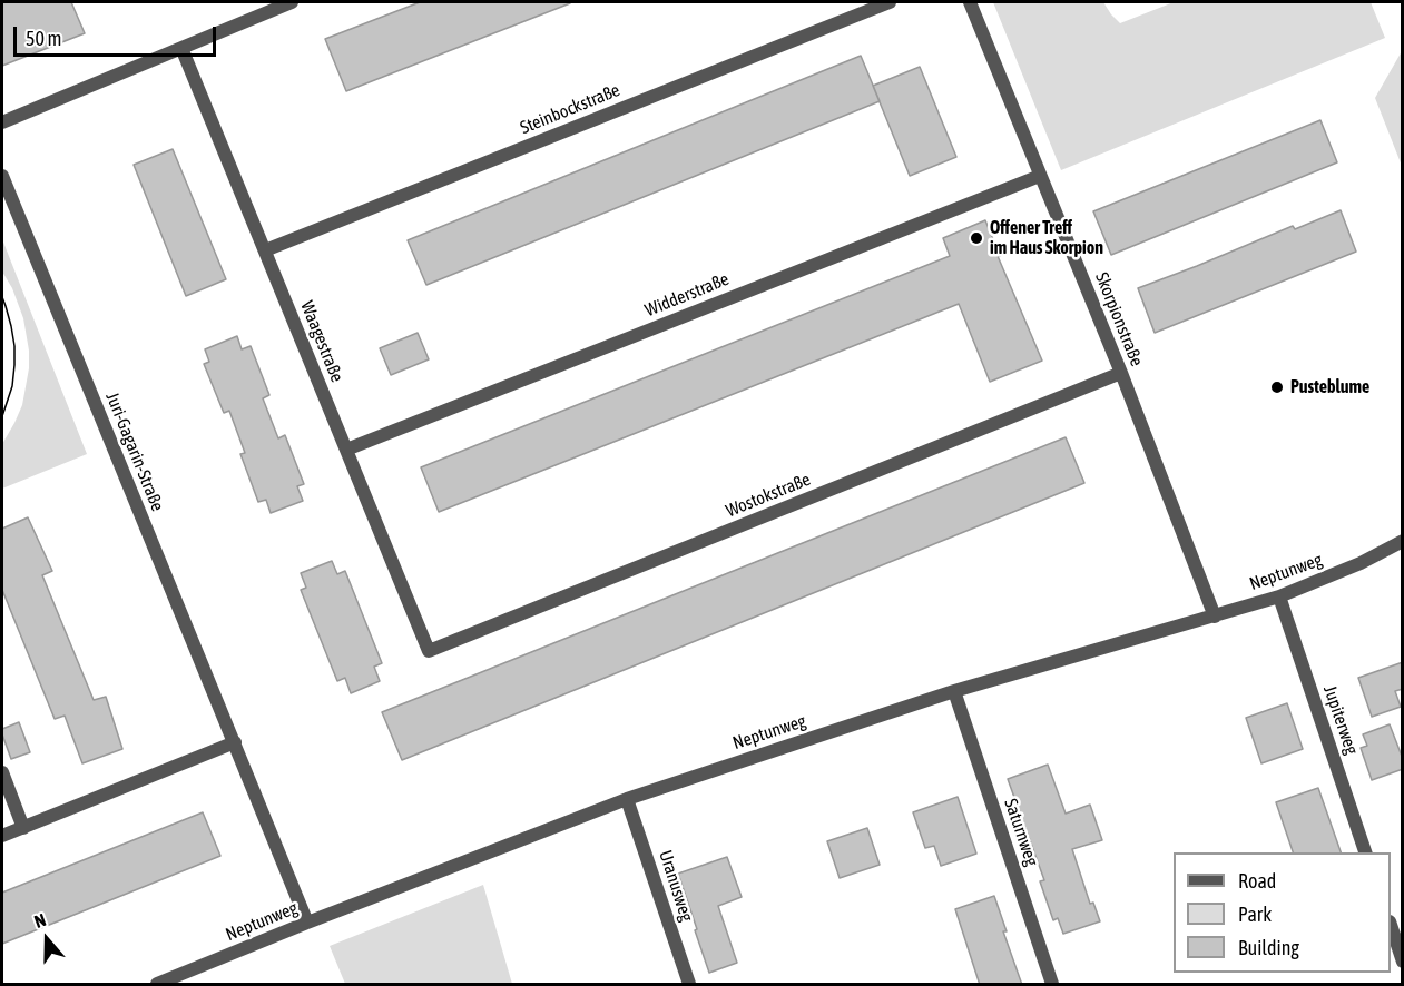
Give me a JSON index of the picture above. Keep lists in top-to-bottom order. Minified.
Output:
{"streets":{"street":["Steinbockstraße","Widderstraße","Skorpionstraße","Waagestraße","Juri-Gagarin-Straße","Wostokstraße","Neptunweg","Jupiterweg","Saturnweg","Uranusweg"]},"crossings":[["Steinbockstraße","Waagestraße"],["Widderstraße","Skorpionstraße"],["Widderstraße","Waagestraße"],["Skorpionstraße","Wostokstraße"],["Skorpionstraße","Neptunweg"],["Waagestraße","Wostokstraße"],["Juri-Gagarin-Straße","Neptunweg"],["Neptunweg","Jupiterweg"],["Neptunweg","Saturnweg"],["Neptunweg","Uranusweg"]],"places":["Offener Treff im Haus Skorpion","Pusteblume"],"legend":["Road","Park","Building"],"scale_bar":"50 m","north":"top"}
